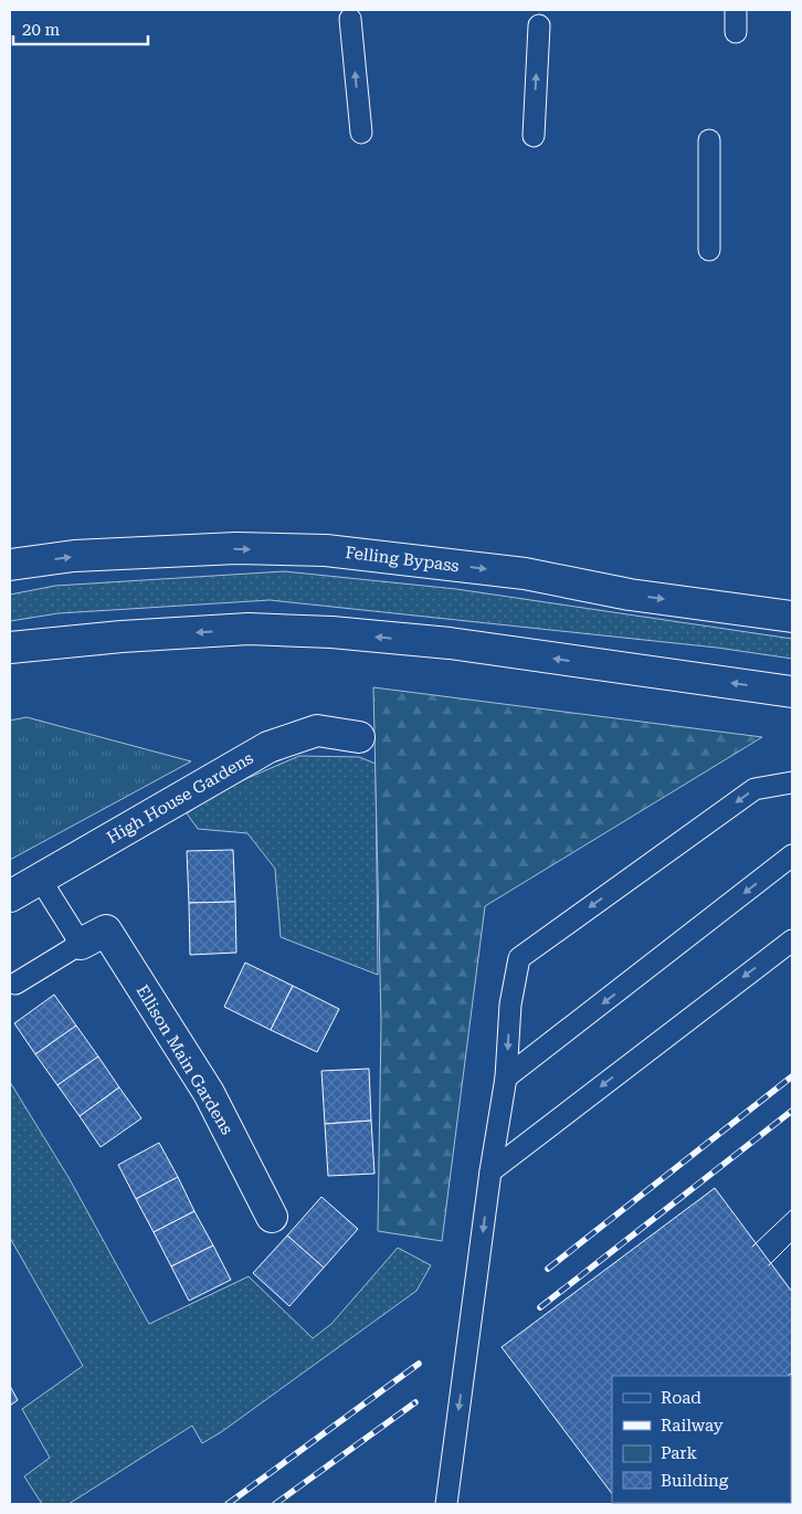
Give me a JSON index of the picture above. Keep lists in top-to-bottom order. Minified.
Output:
{"streets":{"main road":["Felling Bypass","High House Gardens","Ellison Main Gardens"]},"legend":["Road","Railway","Park","Building"],"scale_bar":"20 m"}
